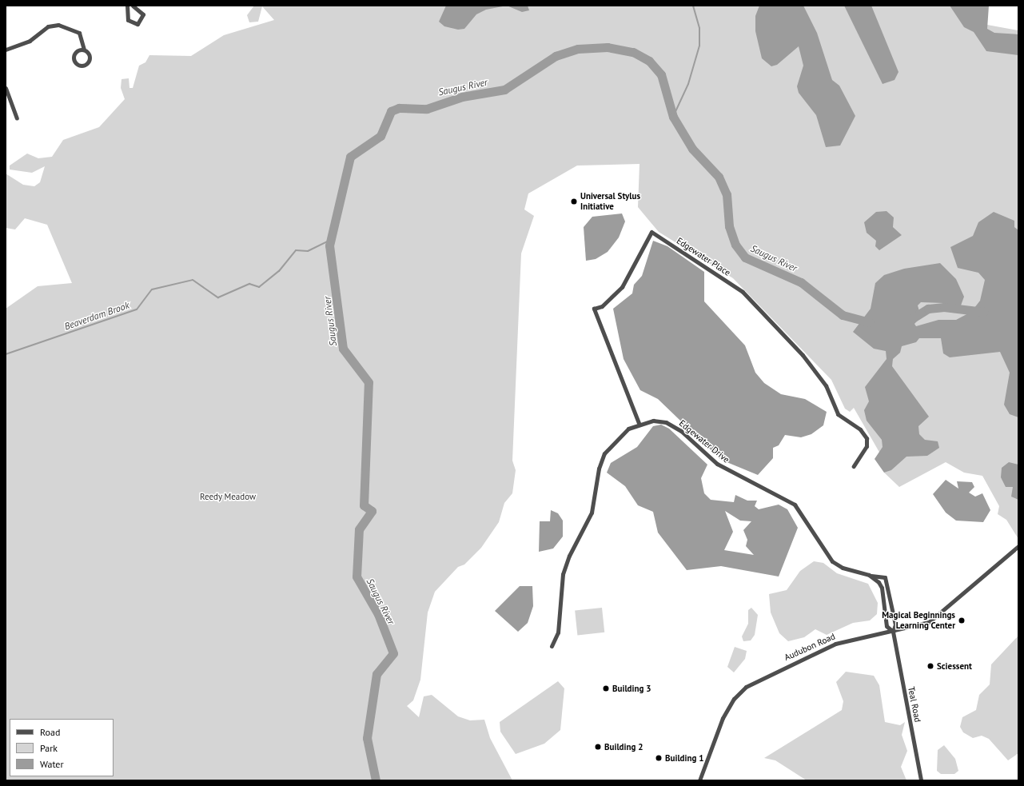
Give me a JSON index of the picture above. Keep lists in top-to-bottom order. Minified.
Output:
{"streets":{"street":["Edgewater Place","Edgewater Drive","Audubon Road","Teal Road"]},"crossings":[["Edgewater Place","Edgewater Drive"],["Edgewater Drive","Audubon Road"],["Edgewater Drive","Teal Road"],["Audubon Road","Teal Road"]],"water":["Saugus River","Beaverdam Brook"],"parks":["Reedy Meadow"],"places":["Universal Stylus Initiative","Magical Beginnings Learning Center","Sciessent","Building 3","Building 2","Building 1"],"legend":["Road","Park","Water"]}
